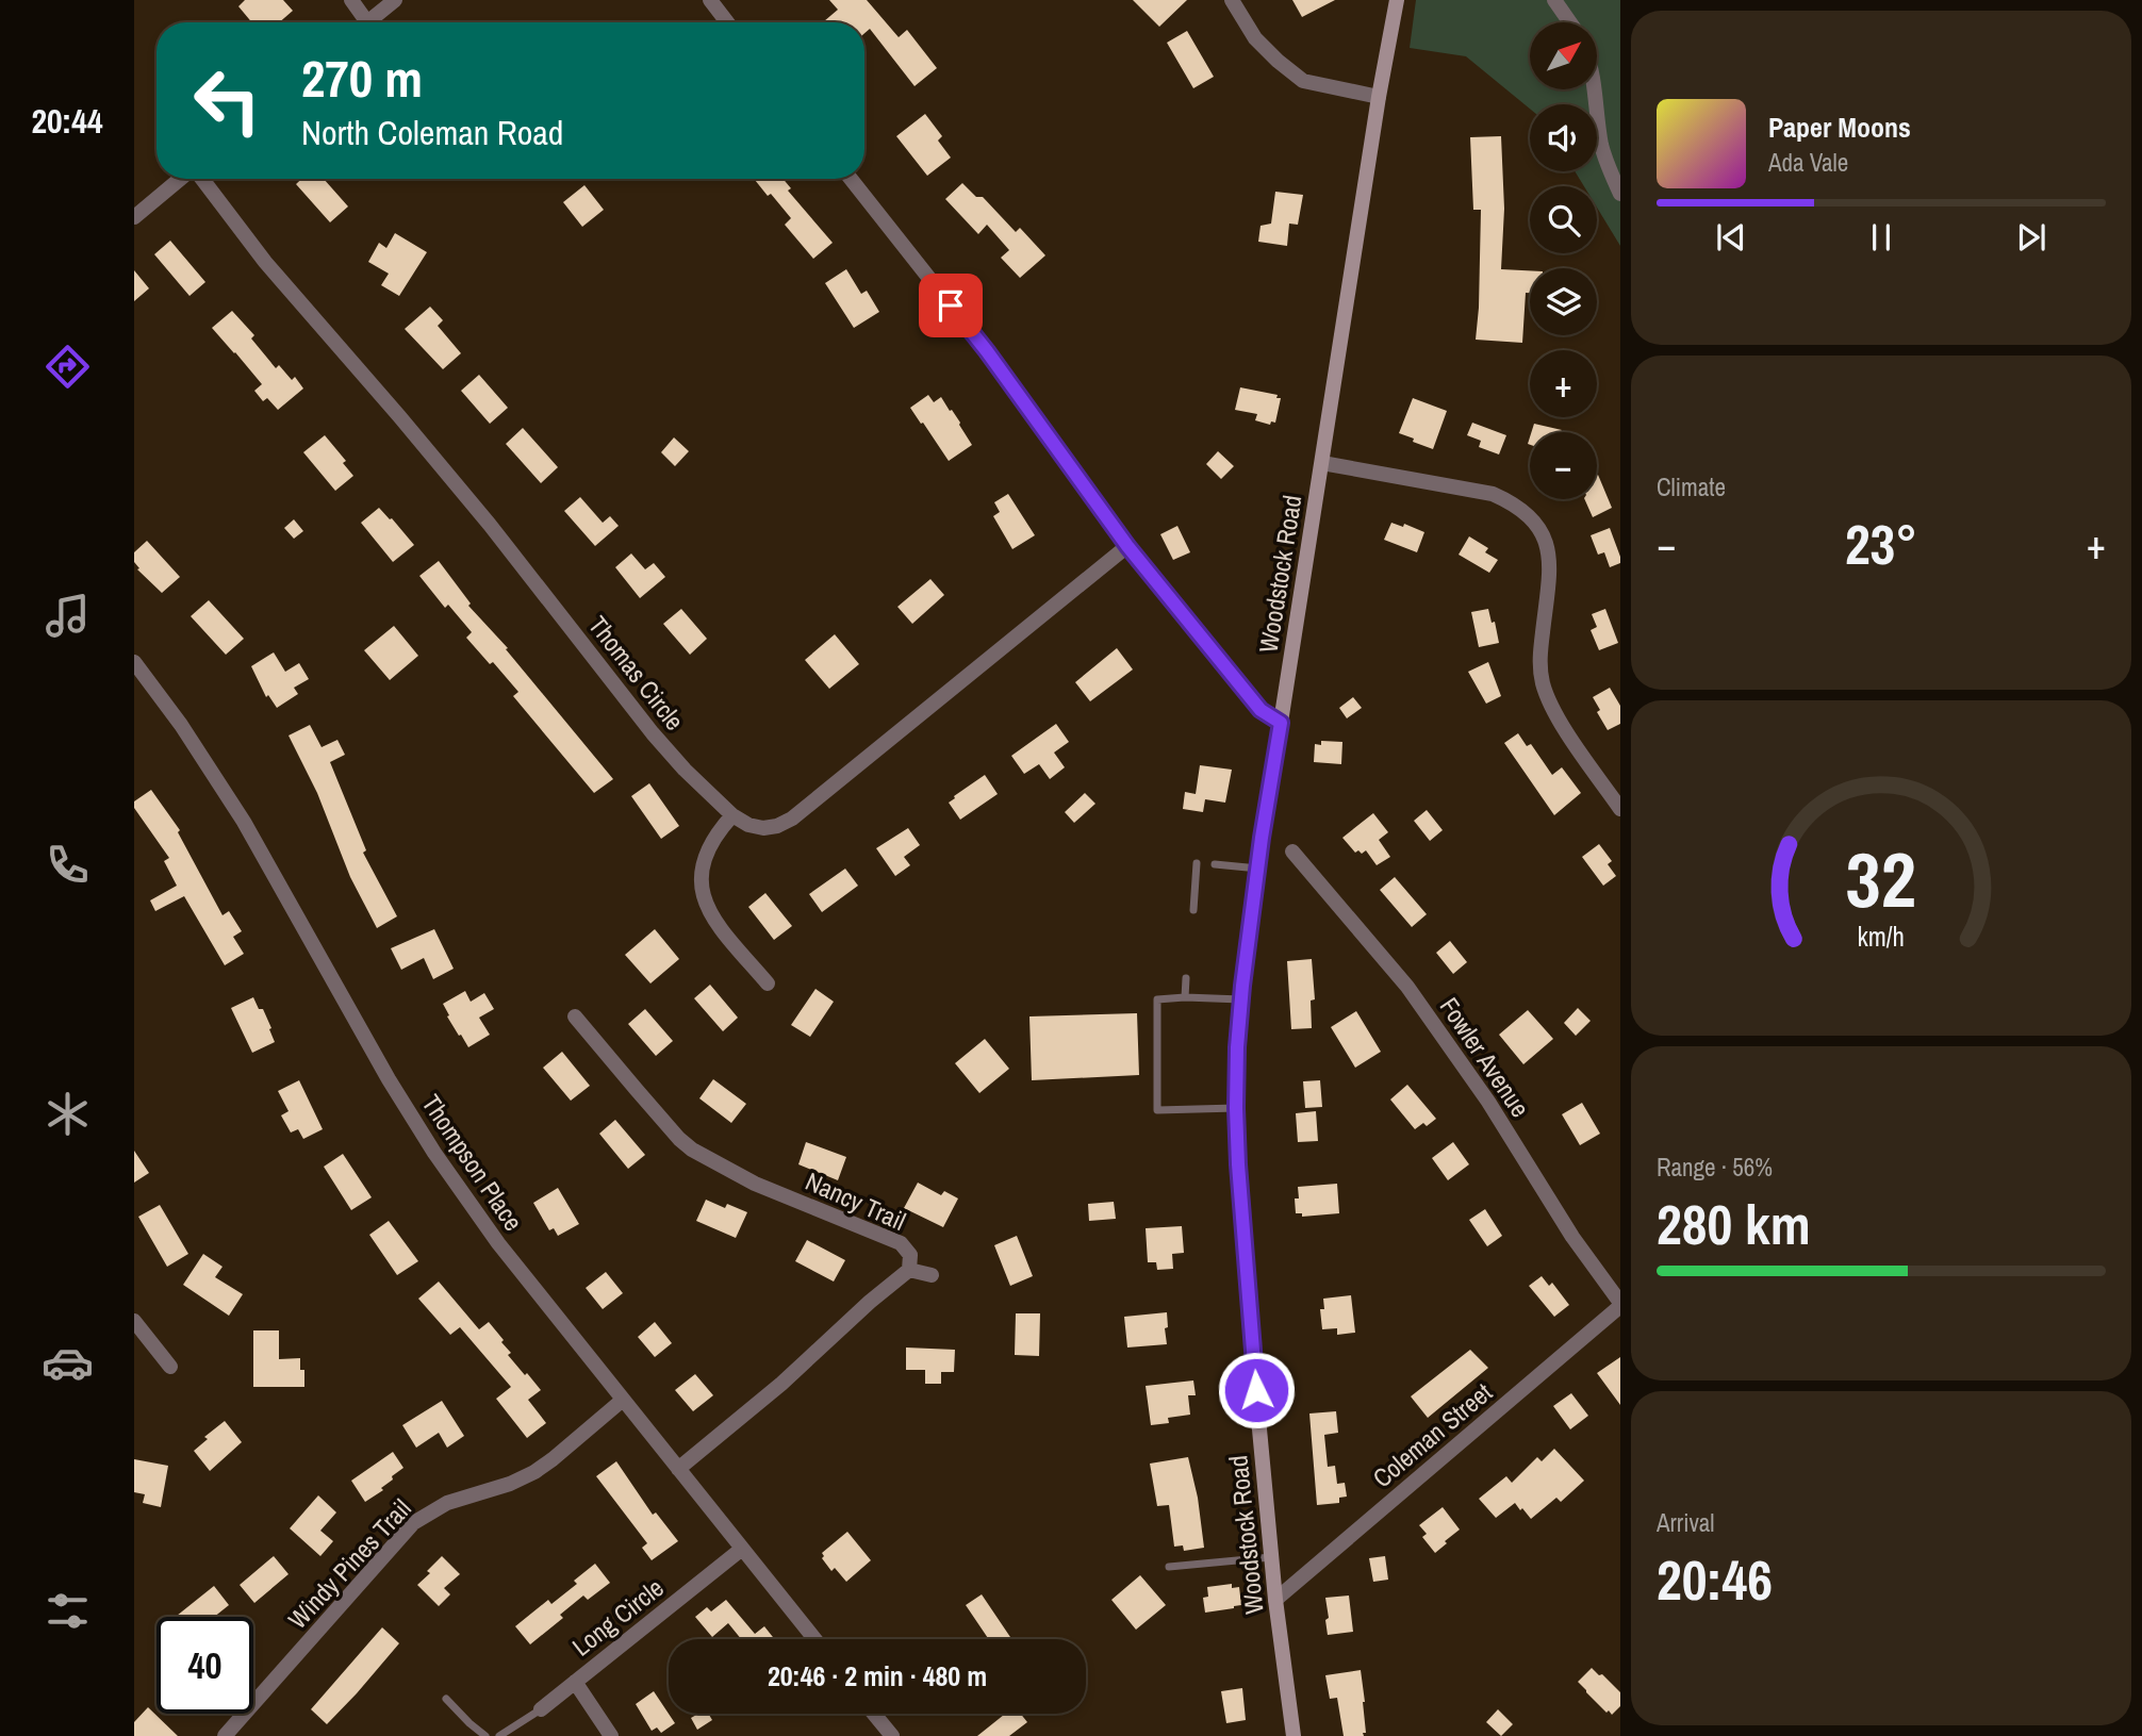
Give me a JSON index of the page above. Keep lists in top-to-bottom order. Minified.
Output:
{"streets":{"street":["Woodstock Road","Thomas Circle","Fowler Avenue","Thompson Place","Nancy Trail","Coleman Street","Windy Pines Trail","Long Circle"]},"crossings":[["Woodstock Road","Coleman Street"],["Fowler Avenue","Coleman Street"],["Thompson Place","Nancy Trail"],["Thompson Place","Windy Pines Trail"],["Thompson Place","Long Circle"]],"north":"top right","page":{"tabs":"20:44","map_buttons":["+","−"],"turn":["270 m","North Coleman Road"],"song":["Paper Moons","Ada Vale"],"tile":["Climate",["Range · 56%","280 km"],["Arrival","20:46"]],"heat":["−","23°","+"],"limit":"40","trip":"20:46 · 2 min · 480 m","gauge":["32","km/h"]}}
